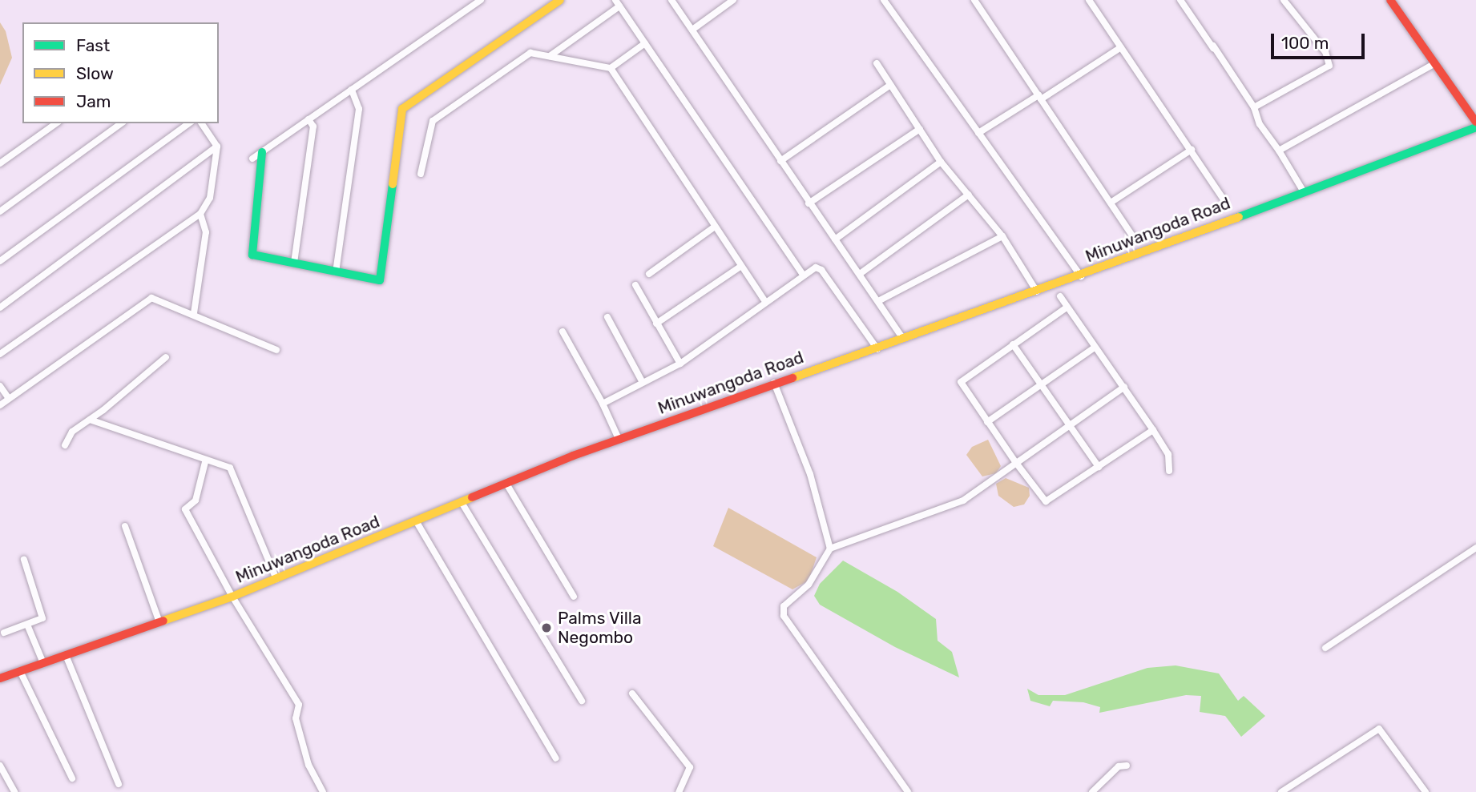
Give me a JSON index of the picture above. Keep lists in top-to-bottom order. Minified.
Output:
{"streets":{"main road":["Minuwangoda Road"]},"places":["Palms Villa Negombo"],"legend":["Fast","Slow","Jam"],"scale_bar":"100 m"}
